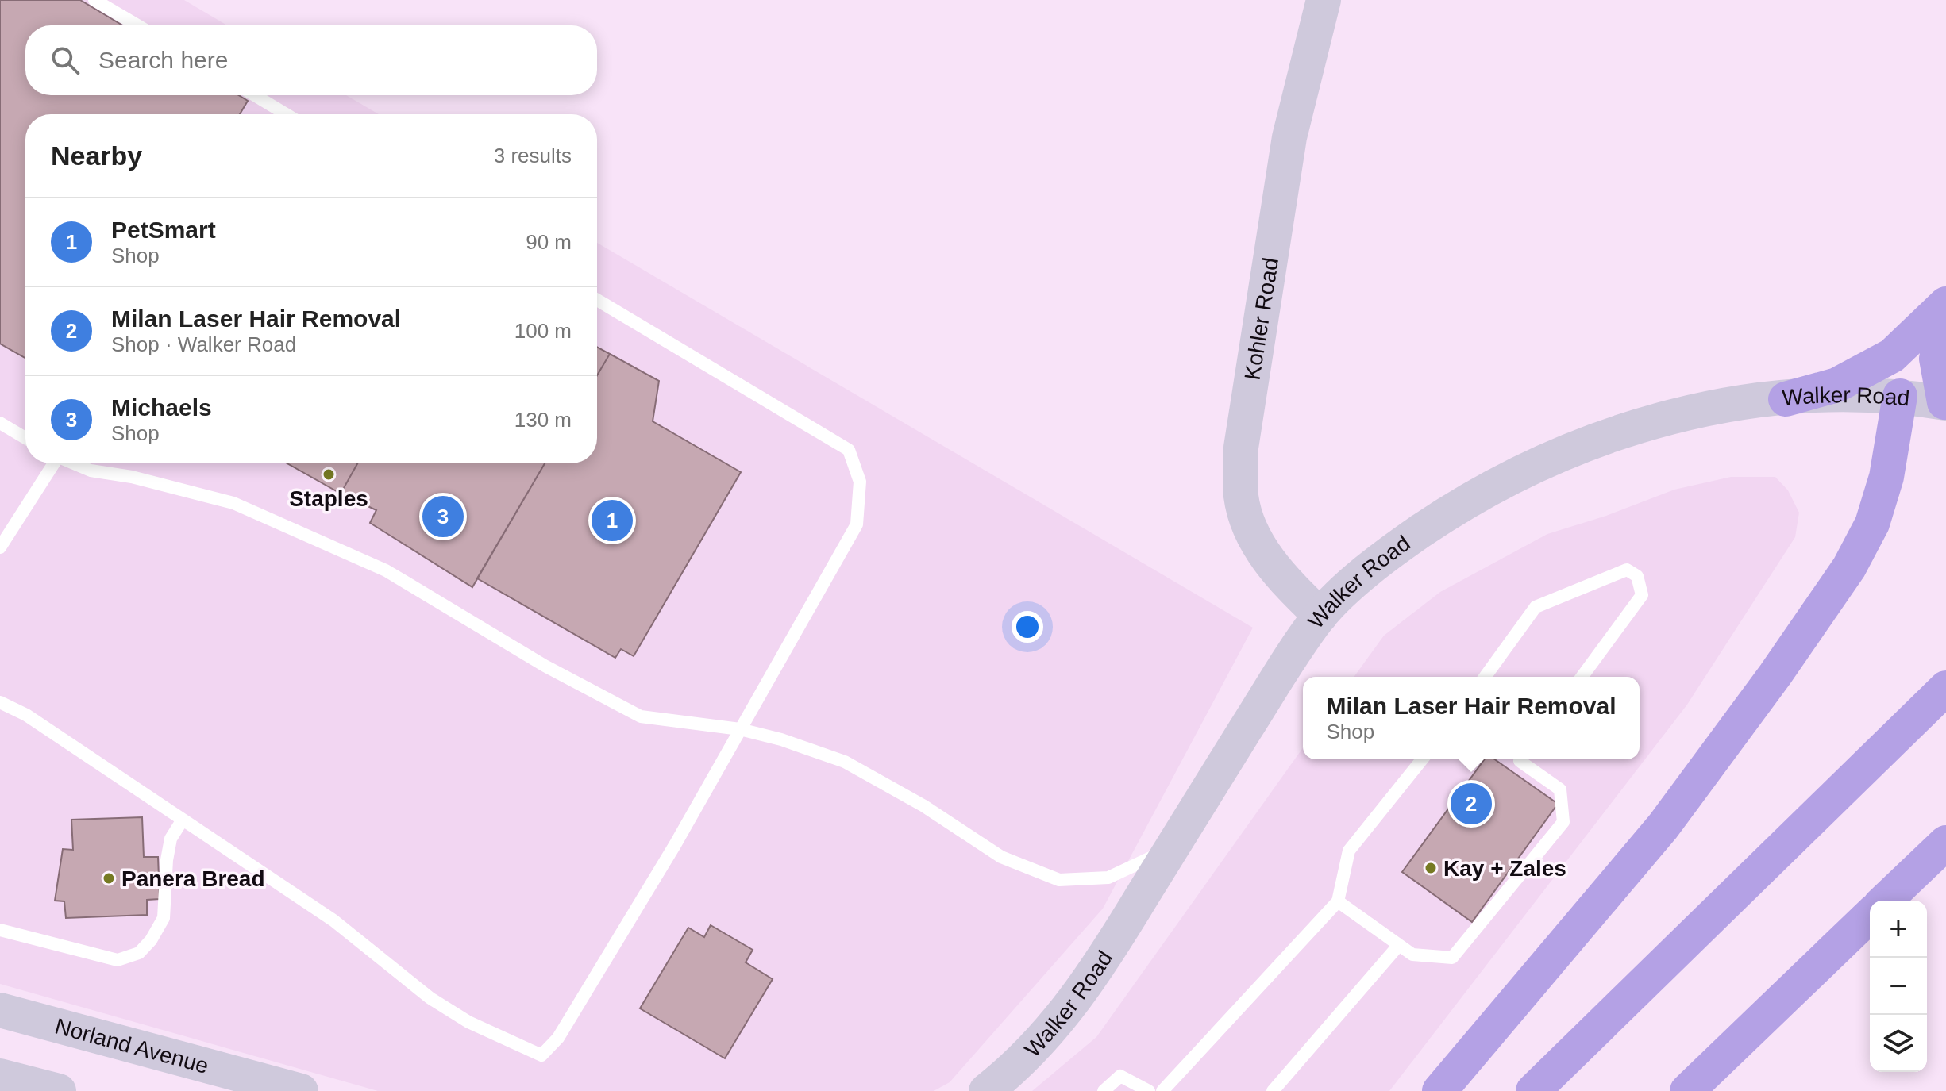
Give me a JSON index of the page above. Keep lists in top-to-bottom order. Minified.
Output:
{"streets":{"main road":["Kohler Road","Walker Road","Norland Avenue"]},"crossings":[["Kohler Road","Walker Road"]],"places":["Staples","Kay + Zales","Panera Bread"],"page":{"search":"Search here","heading":["Nearby","3 results"],"list":[{"mark":"1","name":"PetSmart","note":"Shop","value":"90 m"},{"mark":"2","name":"Milan Laser Hair Removal","note":"Shop · Walker Road","value":"100 m"},{"mark":"3","name":"Michaels","note":"Shop","value":"130 m"}],"pins":["3","1","2"],"popup":["Milan Laser Hair Removal","Shop"],"map_buttons":["+","−"]}}
